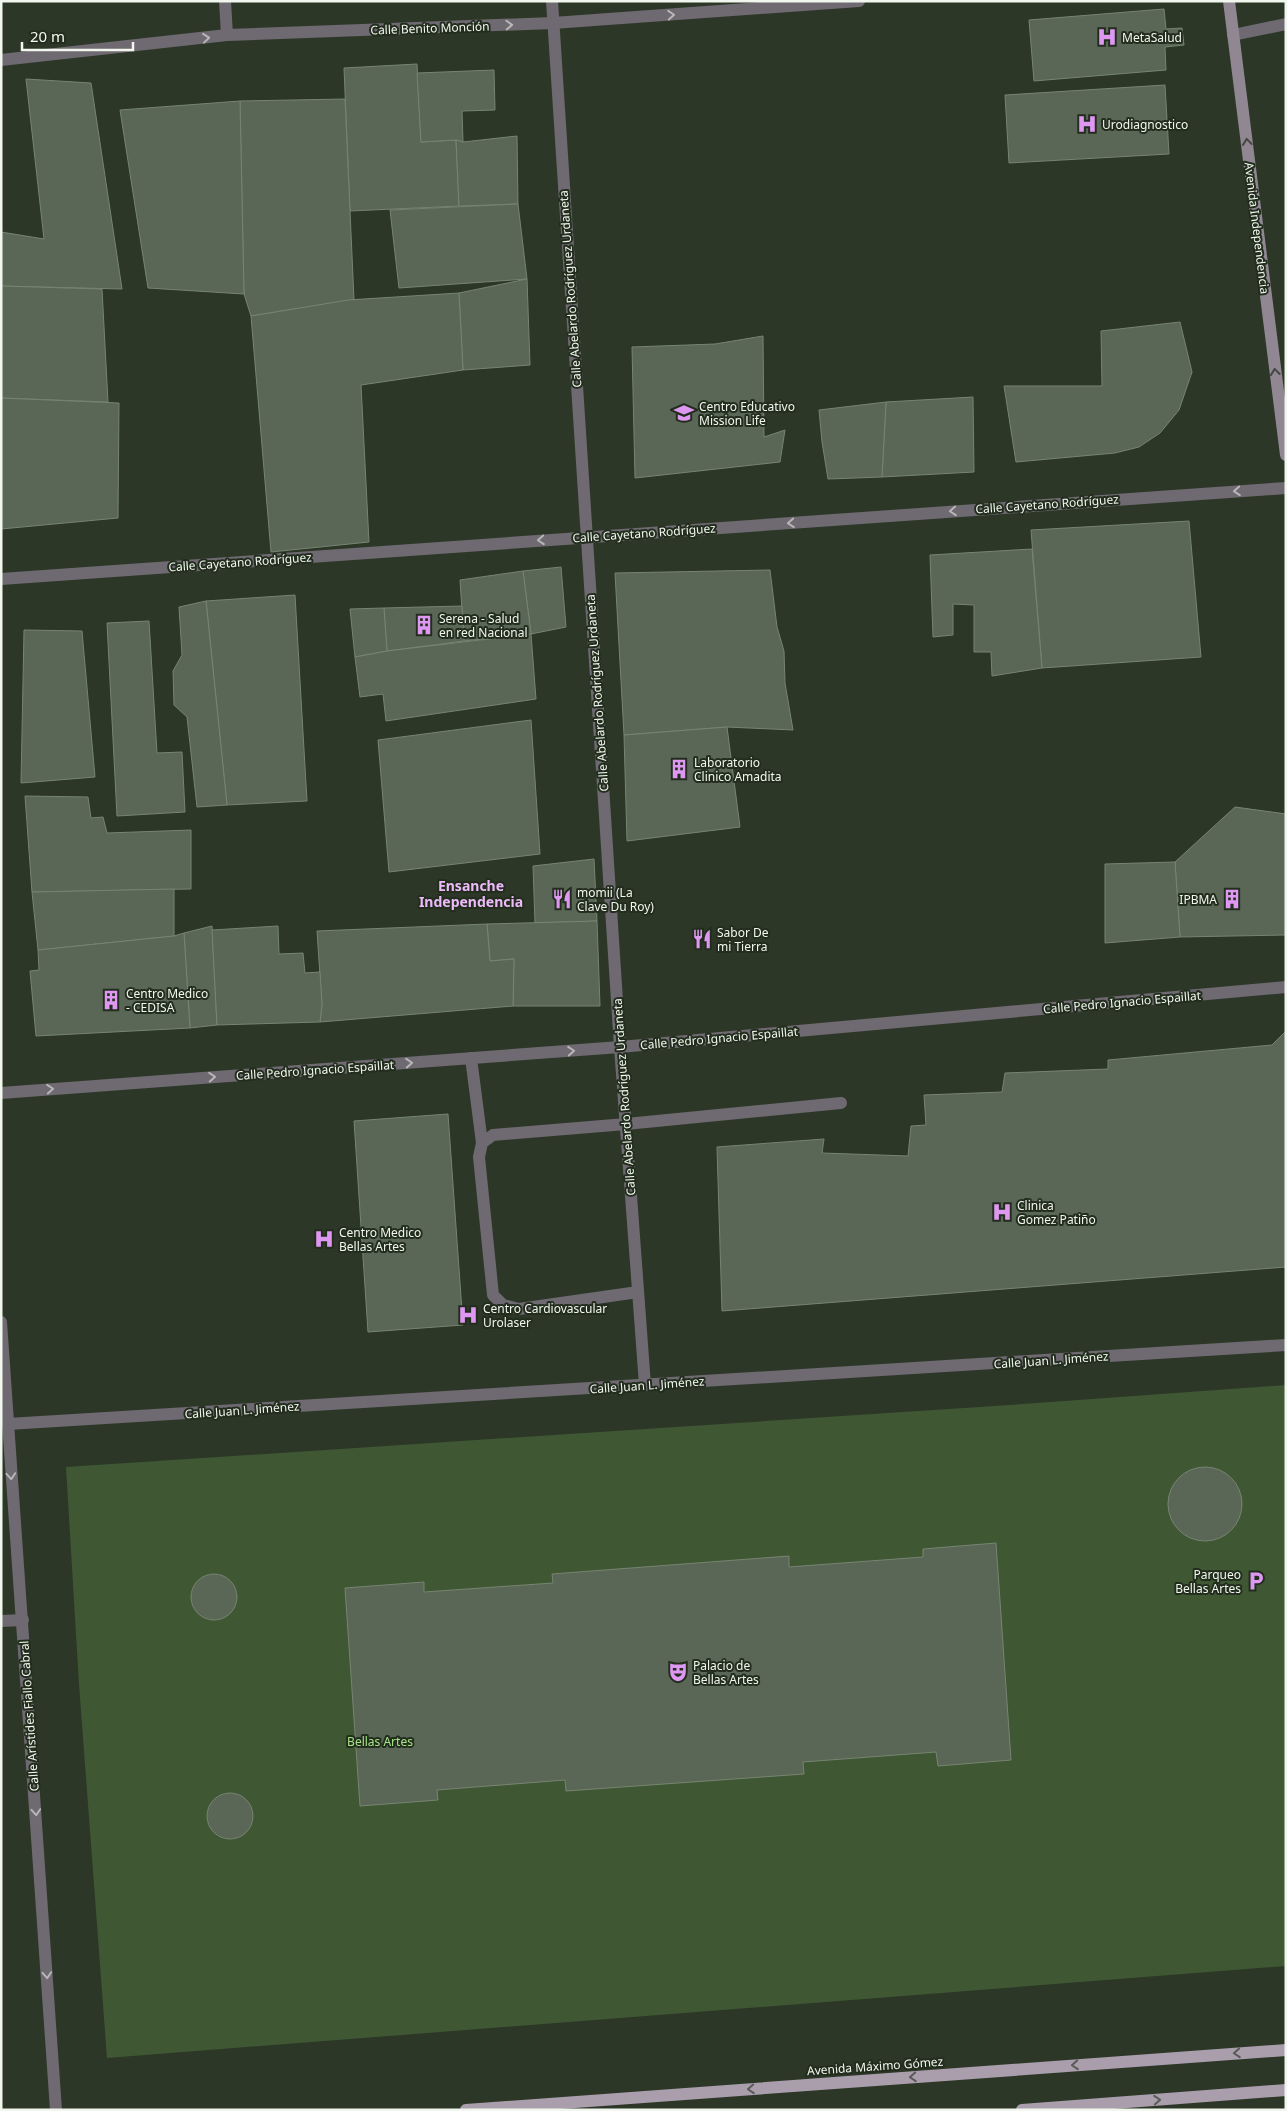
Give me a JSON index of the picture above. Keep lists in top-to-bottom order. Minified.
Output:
{"streets":{"main road":["Avenida Independencia","Avenida Máximo Gómez"],"street":["Calle Benito Monción","Calle Abelardo Rodríguez Urdaneta","Calle Cayetano Rodríguez","Calle Pedro Ignacio Espaillat","Calle Juan L. Jiménez","Calle Arístides Fiallo Cabral"]},"crossings":[["Calle Benito Monción","Calle Abelardo Rodríguez Urdaneta"],["Calle Abelardo Rodríguez Urdaneta","Calle Cayetano Rodríguez"],["Calle Abelardo Rodríguez Urdaneta","Calle Pedro Ignacio Espaillat"],["Calle Abelardo Rodríguez Urdaneta","Calle Juan L. Jiménez"],["Calle Juan L. Jiménez","Calle Arístides Fiallo Cabral"]],"one_way":["Calle Benito Monción","Avenida Independencia","Calle Cayetano Rodríguez","Calle Pedro Ignacio Espaillat","Calle Arístides Fiallo Cabral"],"districts":["Ensanche Independencia"],"parks":["Bellas Artes"],"places":{"hospital":["MetaSalud","Urodiagnostico","Clinica Gomez Patiño","Centro Medico Bellas Artes","Centro Cardiovascular Urolaser"],"school or university":["Centro Educativo Mission Life"],"building":["Serena - Salud en red Nacional","Laboratorio Clinico Amadita","IPBMA","Centro Medico - CEDISA"],"restaurant":["momii (La Clave Du Roy)","Sabor De mi Tierra"],"parking":["Parqueo Bellas Artes"],"theatre":["Palacio de Bellas Artes"]},"scale_bar":"20 m"}
